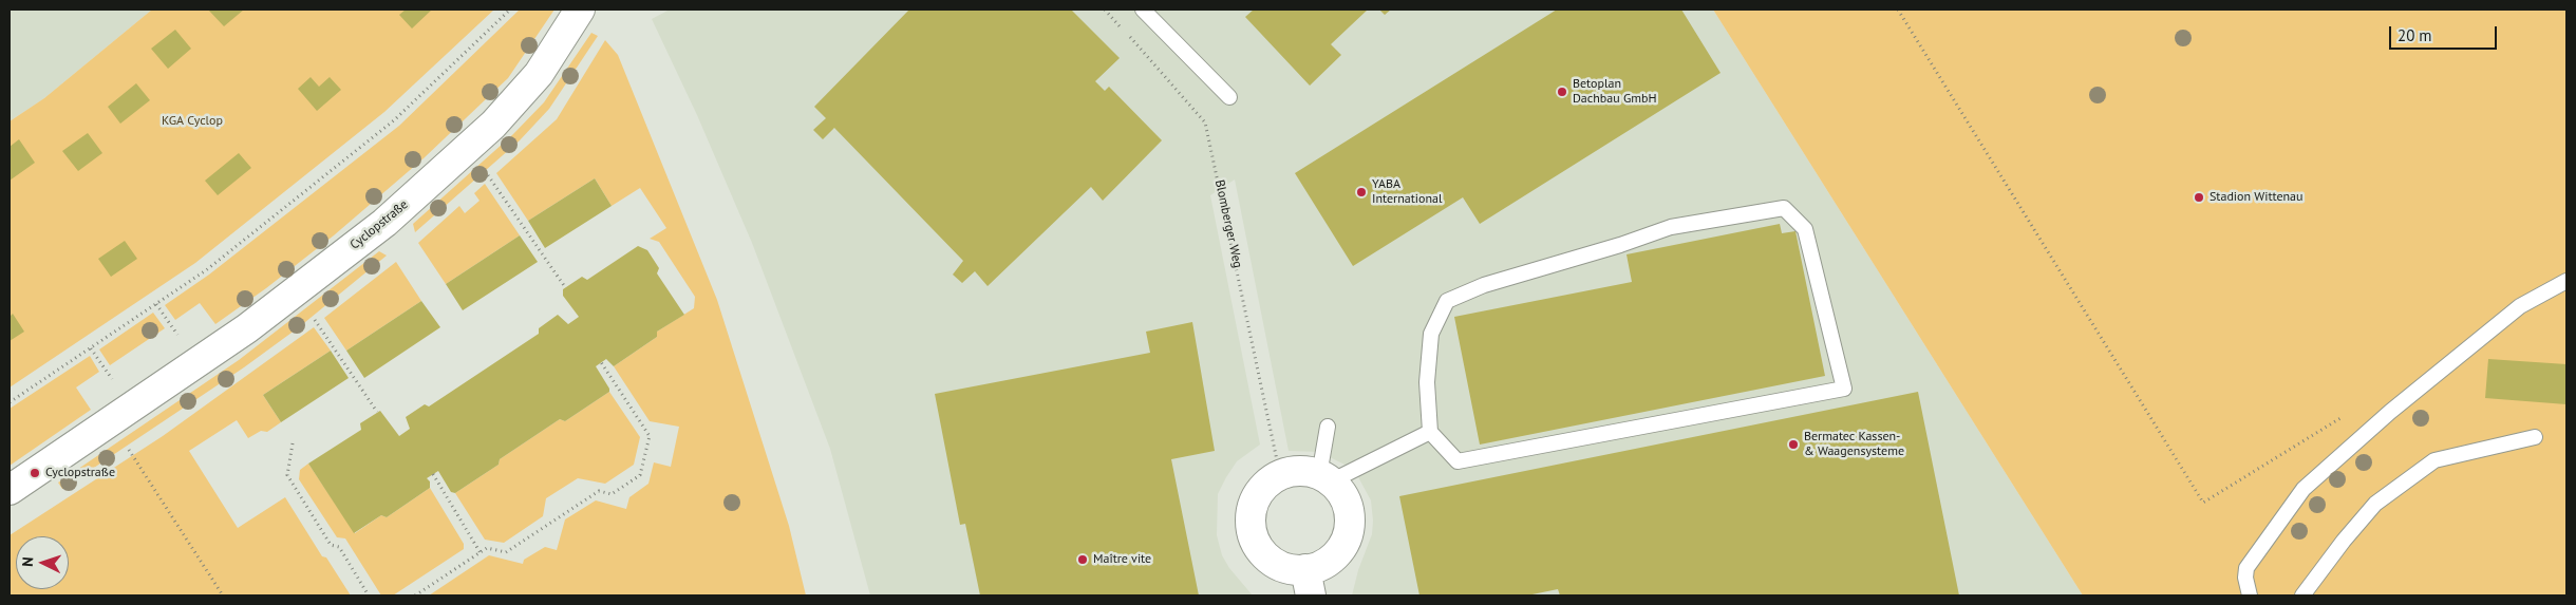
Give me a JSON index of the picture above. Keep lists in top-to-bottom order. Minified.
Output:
{"streets":{"street":["Cyclopstraße"],"path":["Blomberger Weg"]},"parks":["KGA Cyclop"],"places":["Betoplan Dachbau GmbH","YABA International","Stadion Wittenau","Bermatec Kassen- & Waagensysteme","Cyclopstraße","Maître vite"],"scale_bar":"20 m","north":"left"}
